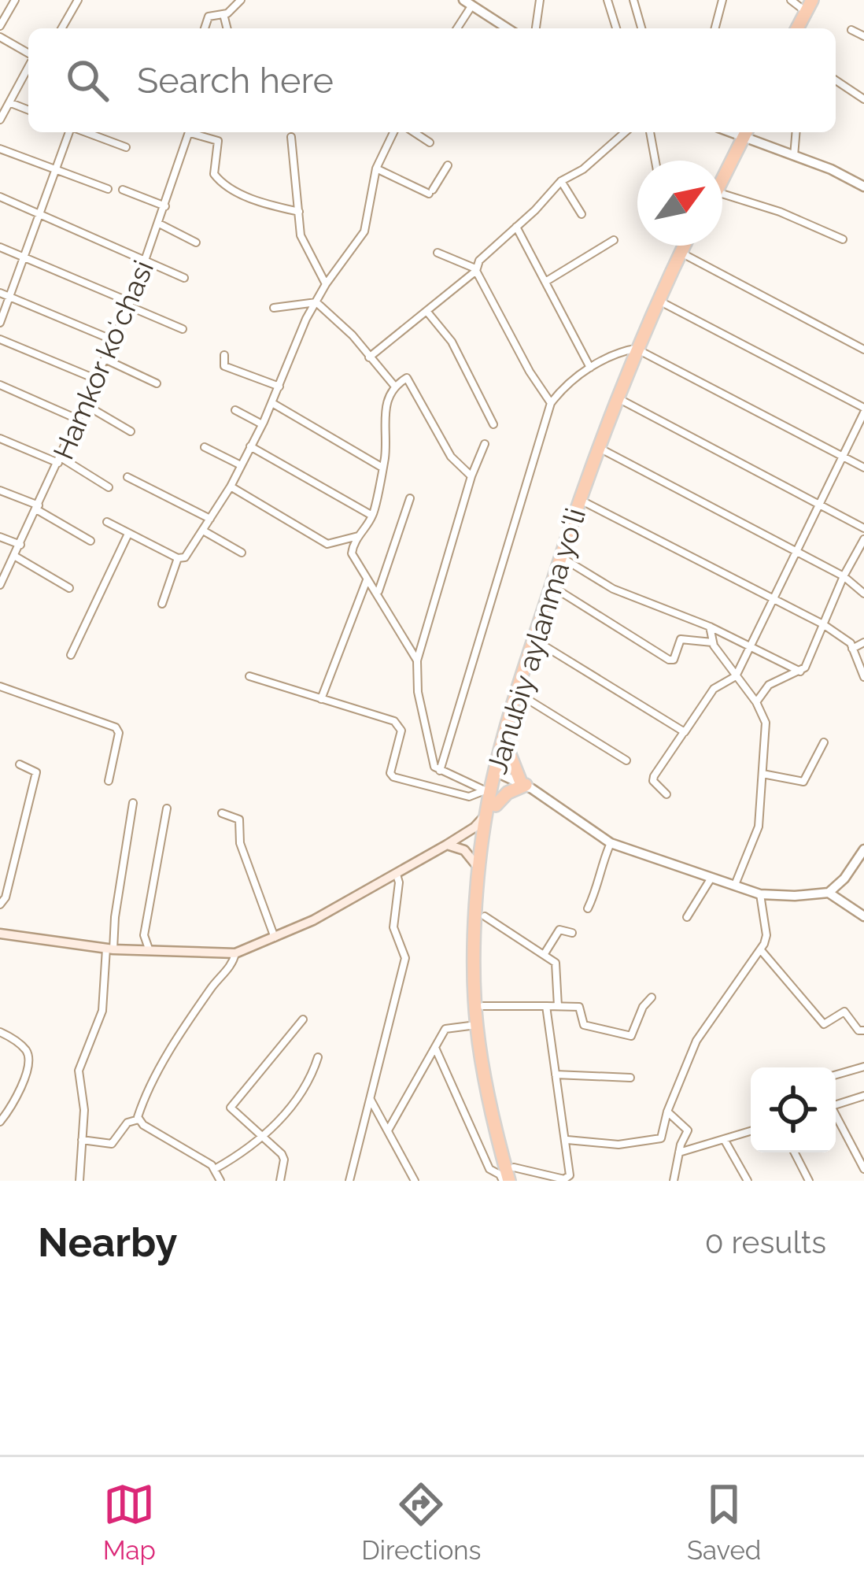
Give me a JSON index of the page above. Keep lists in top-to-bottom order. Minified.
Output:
{"streets":{"highway":["Janubiy aylanma yoʻli"],"street":["Hamkor koʻchasi"]},"north":"top right","page":{"search":"Search here","heading":["Nearby","0 results"],"nav":["Map","Directions","Saved"]}}
